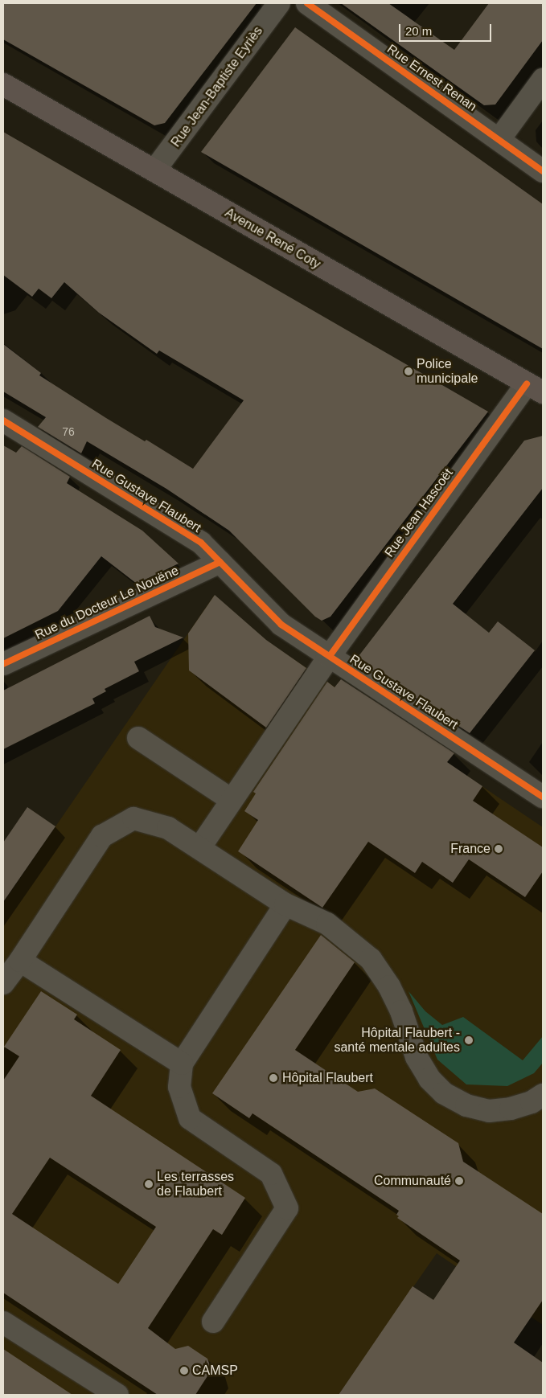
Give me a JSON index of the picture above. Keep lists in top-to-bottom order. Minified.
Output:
{"streets":{"main road":["Avenue René Coty"],"street":["Rue Ernest Renan","Rue Jean-Baptiste Eyriès","Rue Gustave Flaubert","Rue Jean Hascoët","Rue du Docteur Le Nouëne"]},"crossings":[["Rue Jean-Baptiste Eyriès","Avenue René Coty"],["Avenue René Coty","Rue Jean Hascoët"],["Rue Gustave Flaubert","Rue Jean Hascoët"],["Rue Gustave Flaubert","Rue du Docteur Le Nouëne"]],"places":["Police municipale","France","Hôpital Flaubert - santé mentale adultes","Hôpital Flaubert","Communauté","Les terrasses de Flaubert","CAMSP"],"house_numbers":["76"],"scale_bar":"20 m"}
